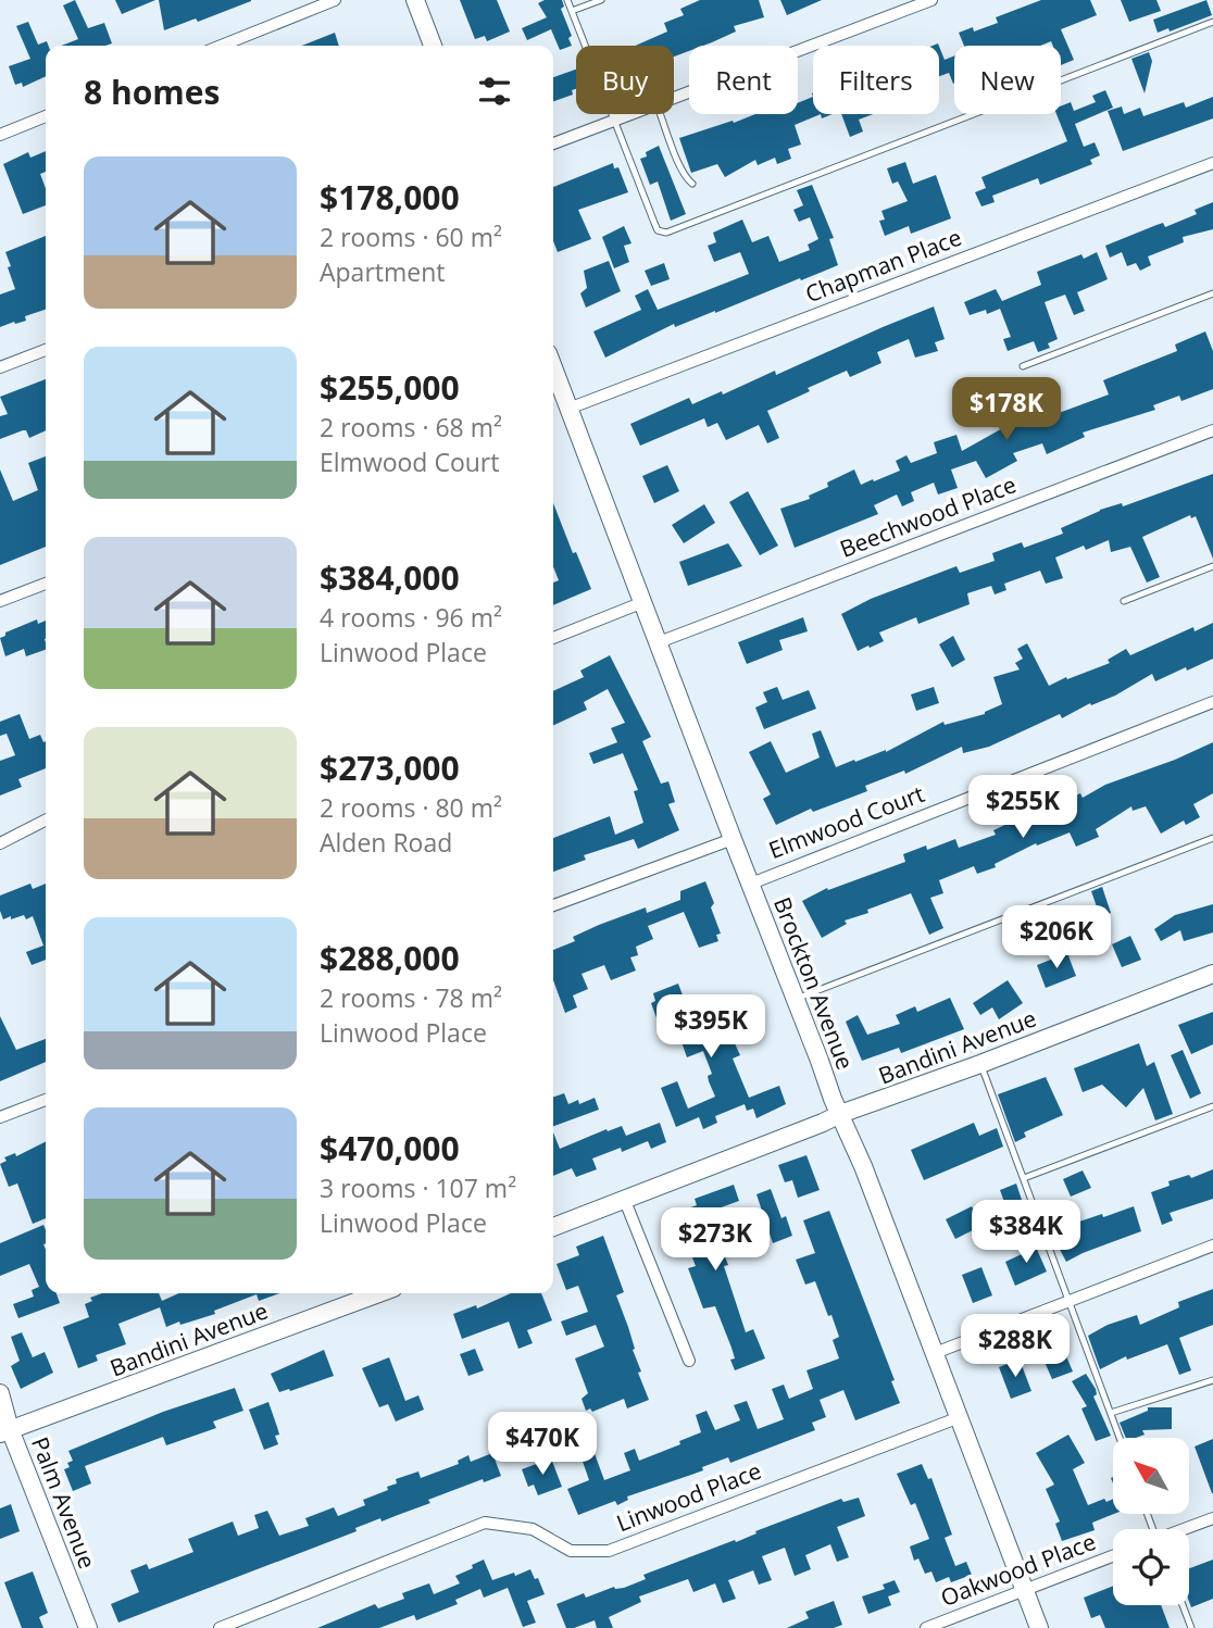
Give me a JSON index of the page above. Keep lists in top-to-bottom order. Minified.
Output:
{"streets":{"main road":["Brockton Avenue","Bandini Avenue","Palm Avenue"],"street":["Chapman Place","Beechwood Place","Elmwood Court","Linwood Place","Oakwood Place"]},"crossings":[["Chapman Place","Brockton Avenue"],["Beechwood Place","Brockton Avenue"],["Elmwood Court","Brockton Avenue"],["Brockton Avenue","Bandini Avenue"],["Brockton Avenue","Linwood Place"],["Brockton Avenue","Oakwood Place"],["Bandini Avenue","Palm Avenue"]],"north":"top left","page":{"chip":["Buy","Rent","Filters","New"],"heading":"8 homes","list":[{"name":"$178,000","note":"2 rooms · 60 m² · Apartment"},{"name":"$255,000","note":"2 rooms · 68 m² · Elmwood Court"},{"name":"$384,000","note":"4 rooms · 96 m² · Linwood Place"},{"name":"$273,000","note":"2 rooms · 80 m² · Alden Road"},{"name":"$288,000","note":"2 rooms · 78 m² · Linwood Place"},{"name":"$470,000","note":"3 rooms · 107 m² · Linwood Place"}],"price":["$178K","$255K","$206K","$395K","$384K","$273K","$288K","$470K"]}}
